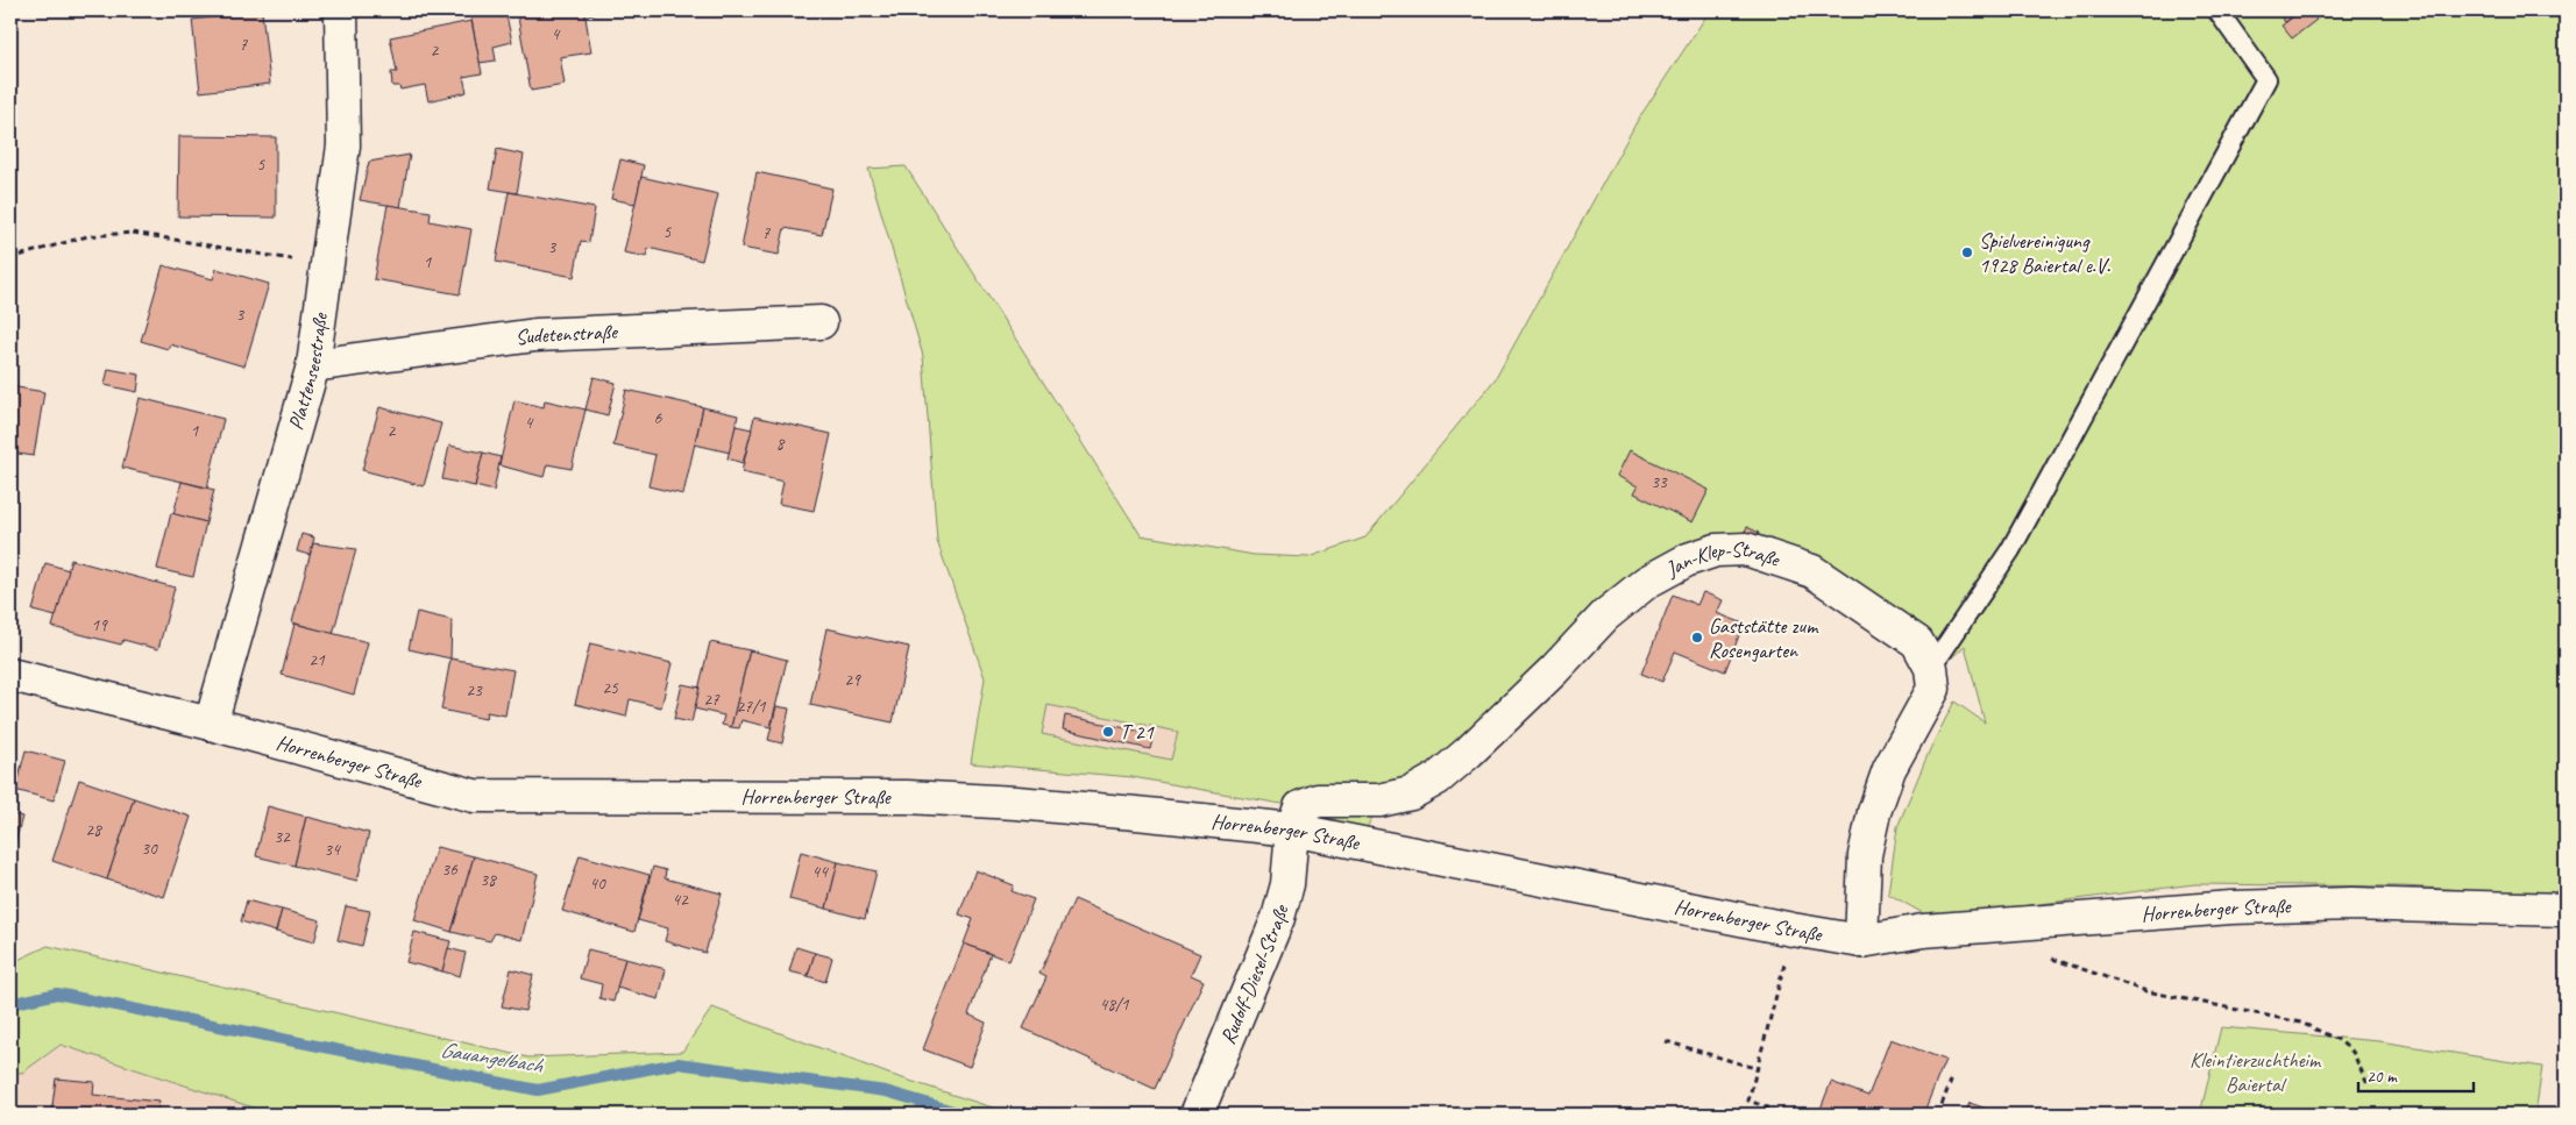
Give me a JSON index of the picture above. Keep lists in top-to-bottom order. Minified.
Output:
{"streets":{"street":["Sudetenstraße","Plattenseestraße","Jan-Klep-Straße","Horrenberger Straße","Rudolf-Diesel-Straße"]},"crossings":[["Sudetenstraße","Plattenseestraße"],["Plattenseestraße","Horrenberger Straße"],["Jan-Klep-Straße","Horrenberger Straße"],["Jan-Klep-Straße","Rudolf-Diesel-Straße"],["Horrenberger Straße","Rudolf-Diesel-Straße"]],"water":["Gauangelbach"],"parks":["Kleintierzuchtheim Baiertal"],"places":["Spielvereinigung 1928 Baiertal e.V.","Gaststätte zum Rosengarten","T 21"],"house_numbers":["4","7","2","5","5","7","3","1","3","6","4","1","2","8","33","19","21","29","25","23","27","27/1","28","32","30","34","36","44","38","40","42","48/1"],"scale_bar":"20 m"}
